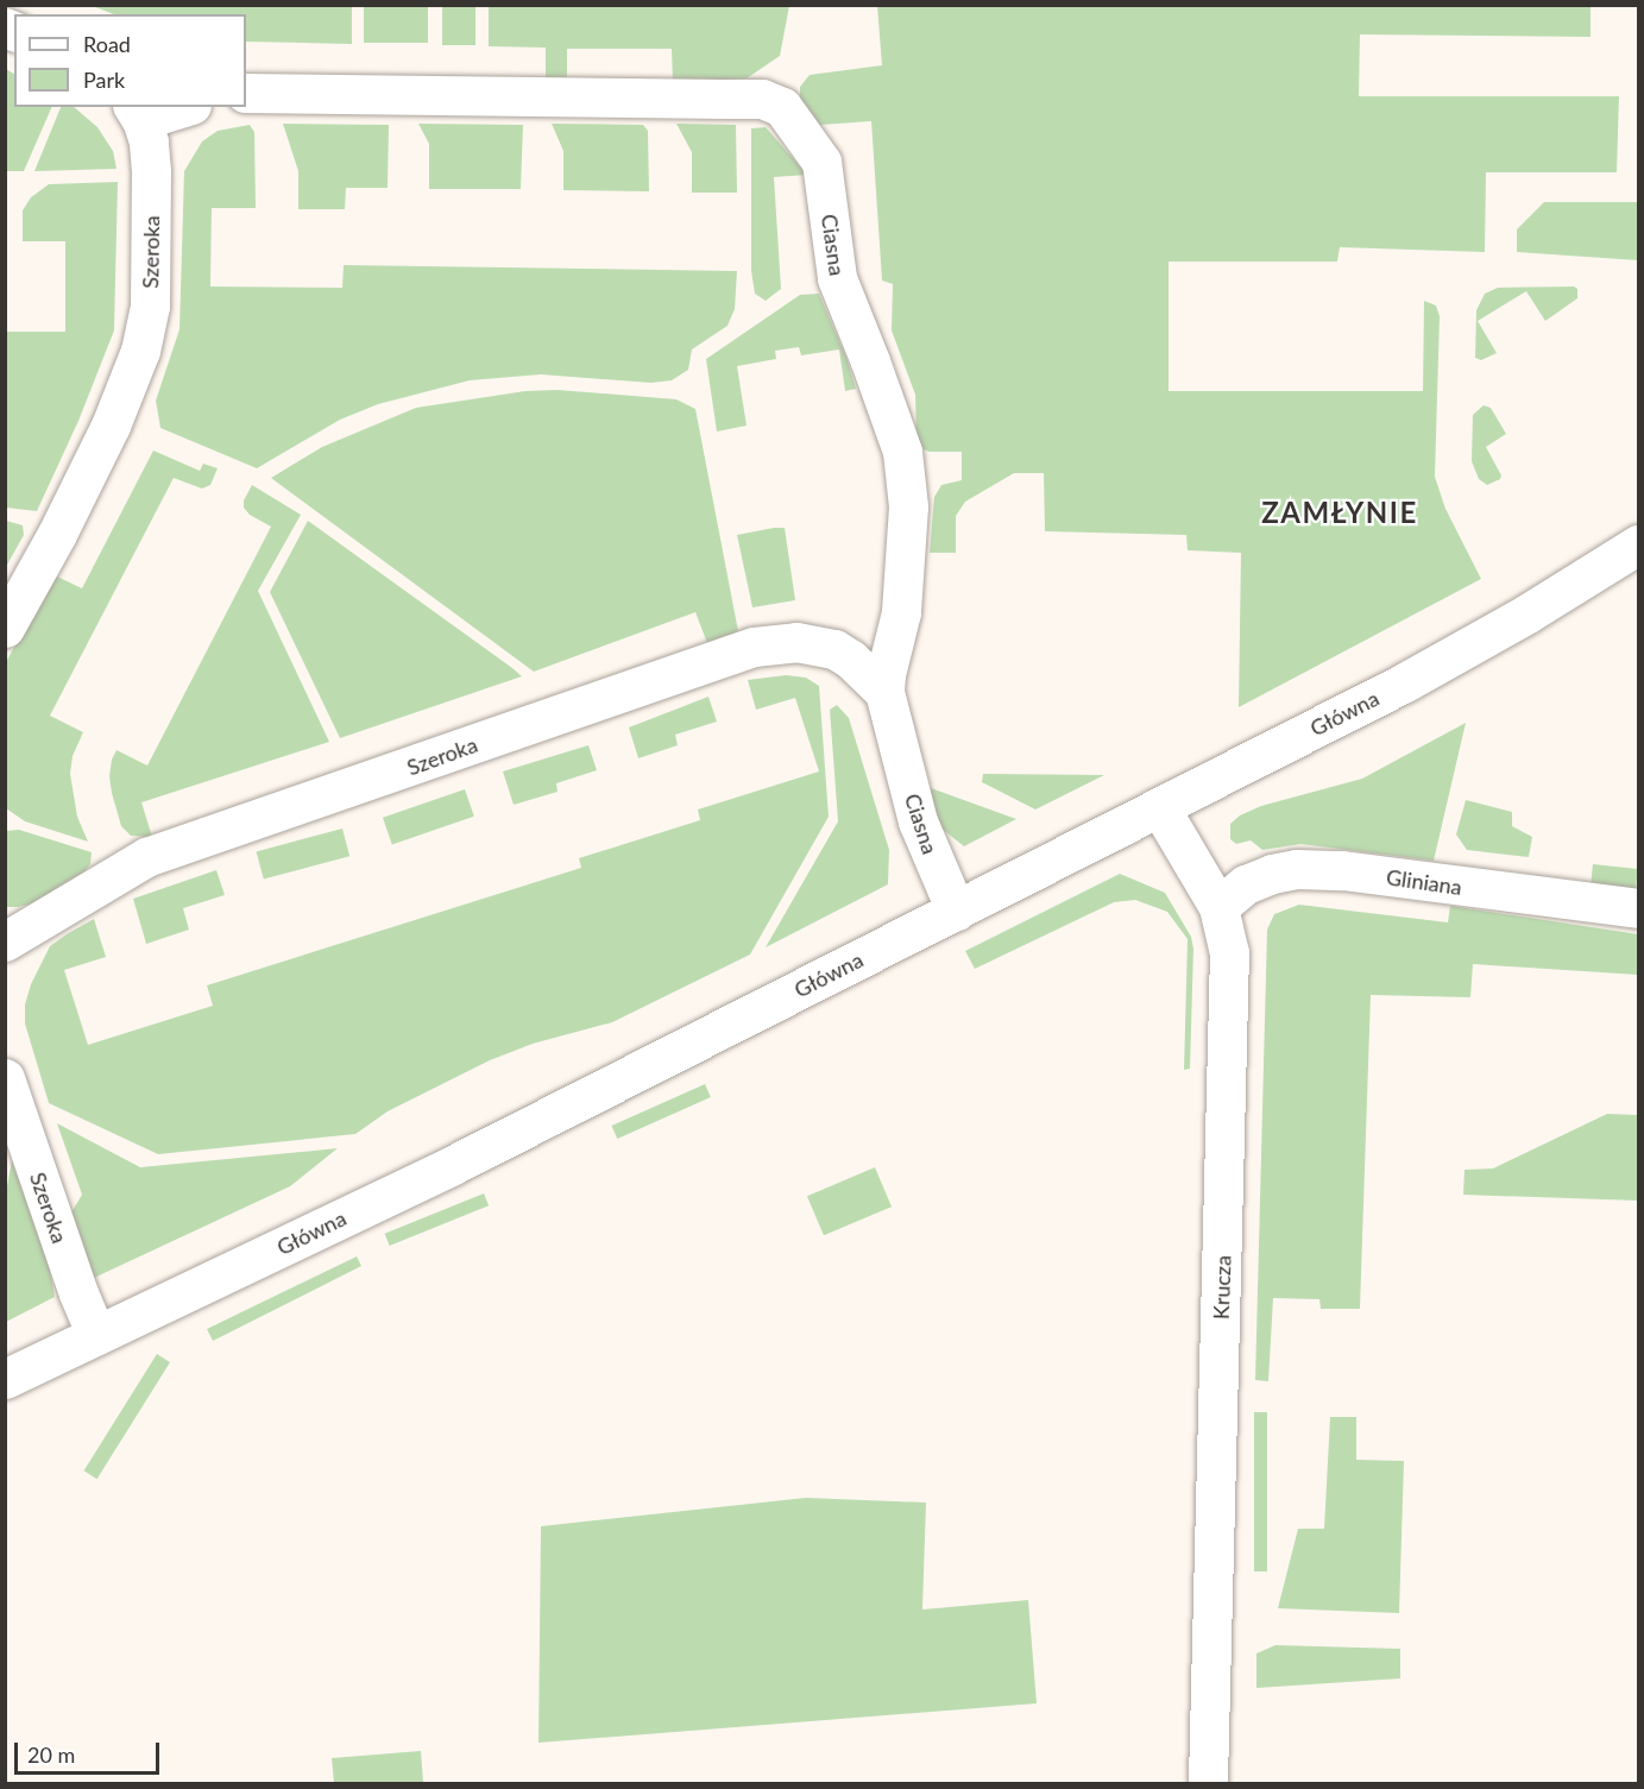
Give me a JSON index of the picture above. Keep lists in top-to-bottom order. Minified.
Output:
{"streets":{"street":["Ciasna","Szeroka","Główna","Gliniana","Krucza"]},"crossings":[["Ciasna","Szeroka"],["Ciasna","Główna"],["Szeroka","Główna"],["Główna","Krucza"],["Gliniana","Krucza"]],"districts":["ZAMŁYNIE"],"legend":["Road","Park"],"scale_bar":"20 m"}
